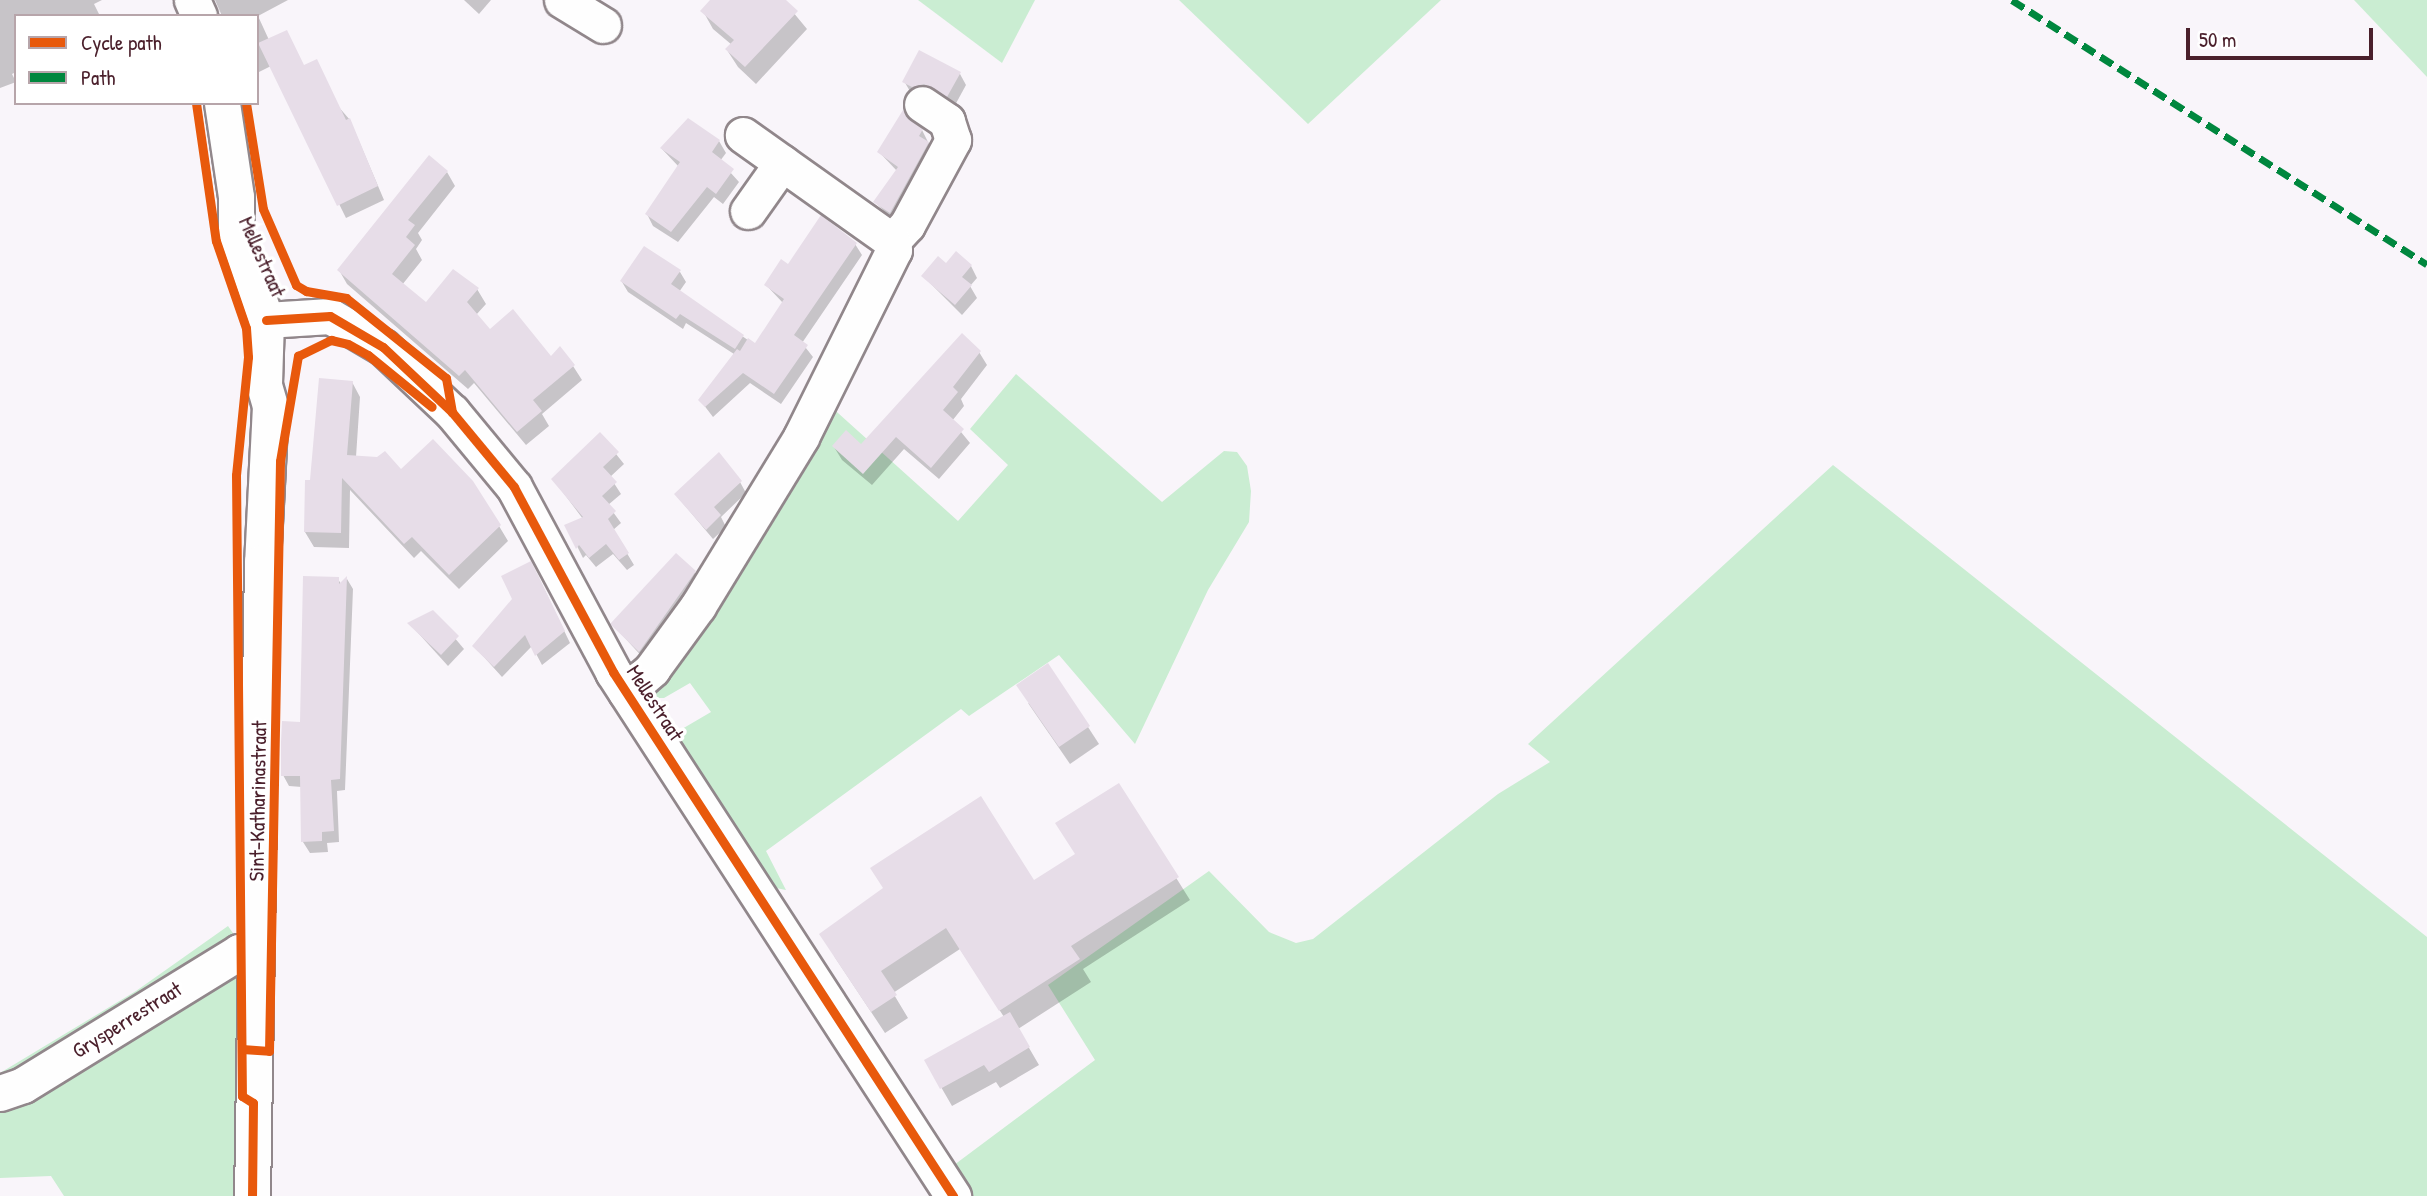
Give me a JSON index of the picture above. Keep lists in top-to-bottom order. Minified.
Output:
{"streets":{"street":["Mellestraat","Sint-Katharinastraat","Grysperrestraat"]},"crossings":[["Mellestraat","Sint-Katharinastraat"],["Sint-Katharinastraat","Grysperrestraat"]],"legend":["Cycle path","Path"],"scale_bar":"50 m"}
